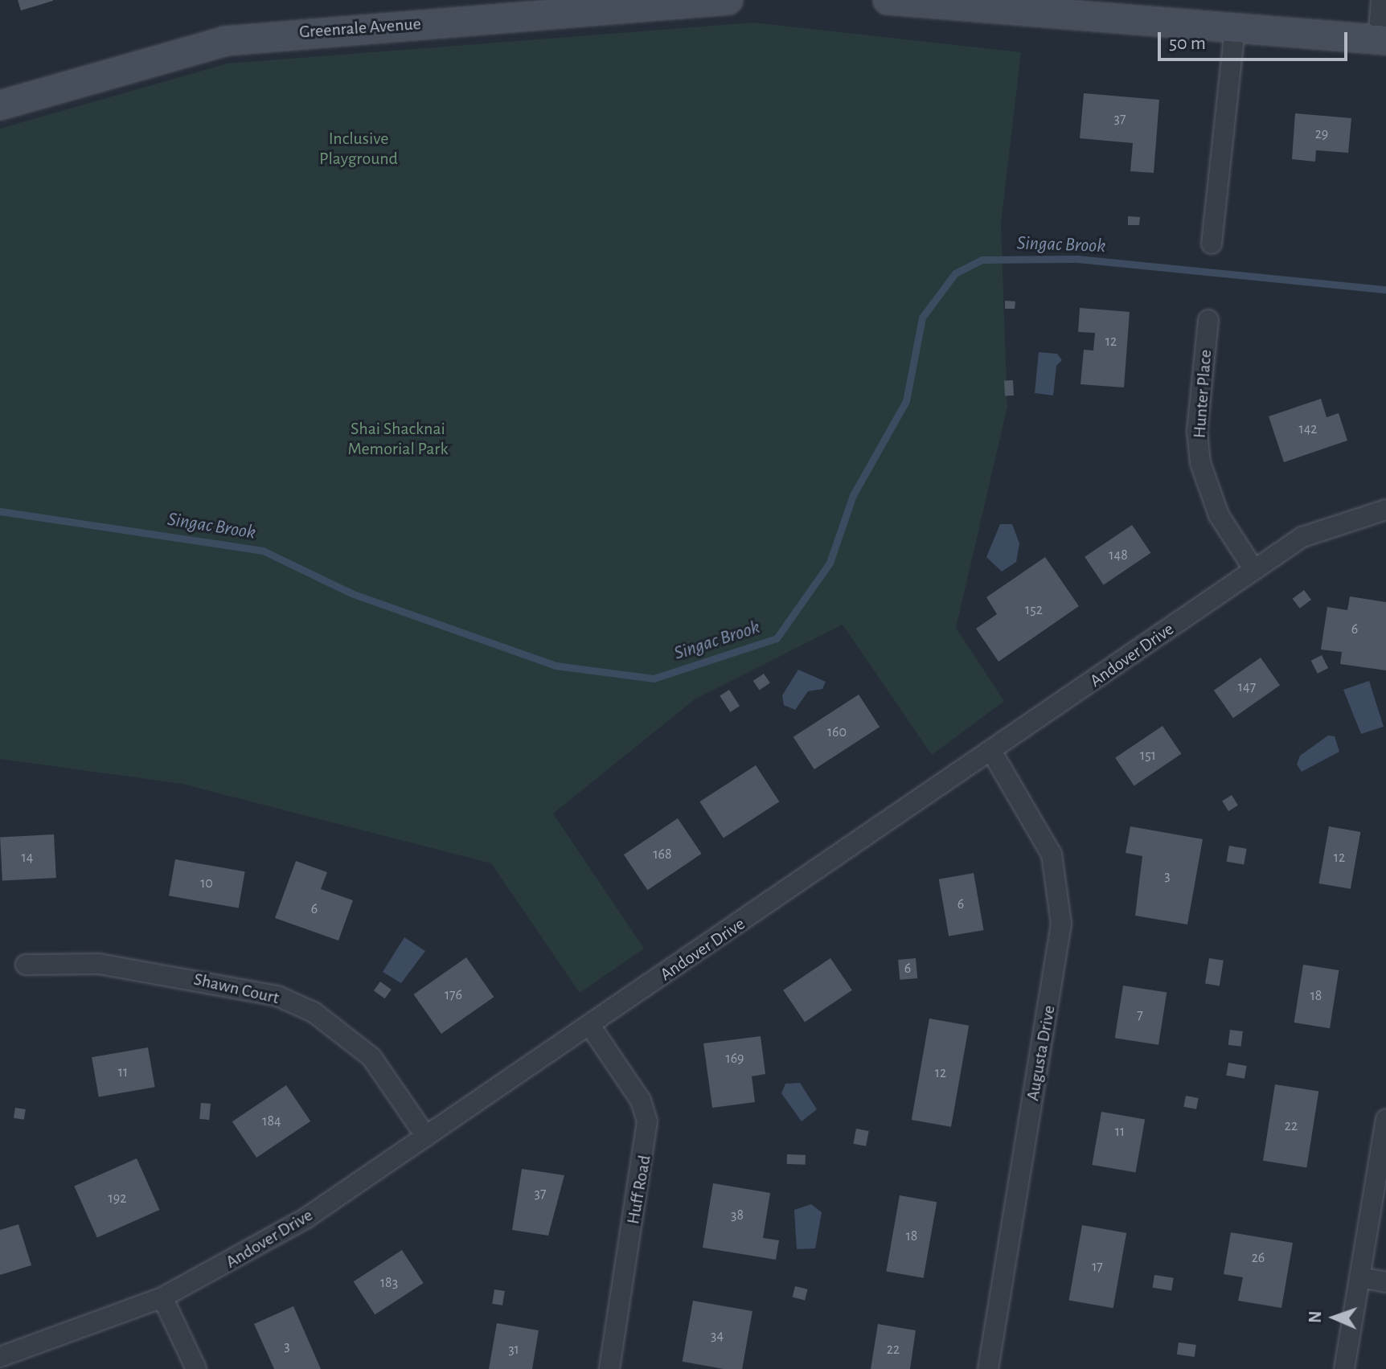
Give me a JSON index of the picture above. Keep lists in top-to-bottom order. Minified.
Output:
{"streets":{"street":["Greenrale Avenue","Hunter Place","Andover Drive","Shawn Court","Augusta Drive","Huff Road"]},"crossings":[["Hunter Place","Andover Drive"],["Andover Drive","Shawn Court"],["Andover Drive","Augusta Drive"],["Andover Drive","Huff Road"]],"water":["Singac Brook"],"parks":["Inclusive Playground","Shai Shacknai Memorial Park"],"house_numbers":["37","29","12","142","148","152","6","147","160","151","168","14","12","3","10","6","6","6","176","18","7","169","11","12","184","22","11","37","192","38","18","26","17","183","34","3","31","22"],"scale_bar":"50 m","north":"left"}
